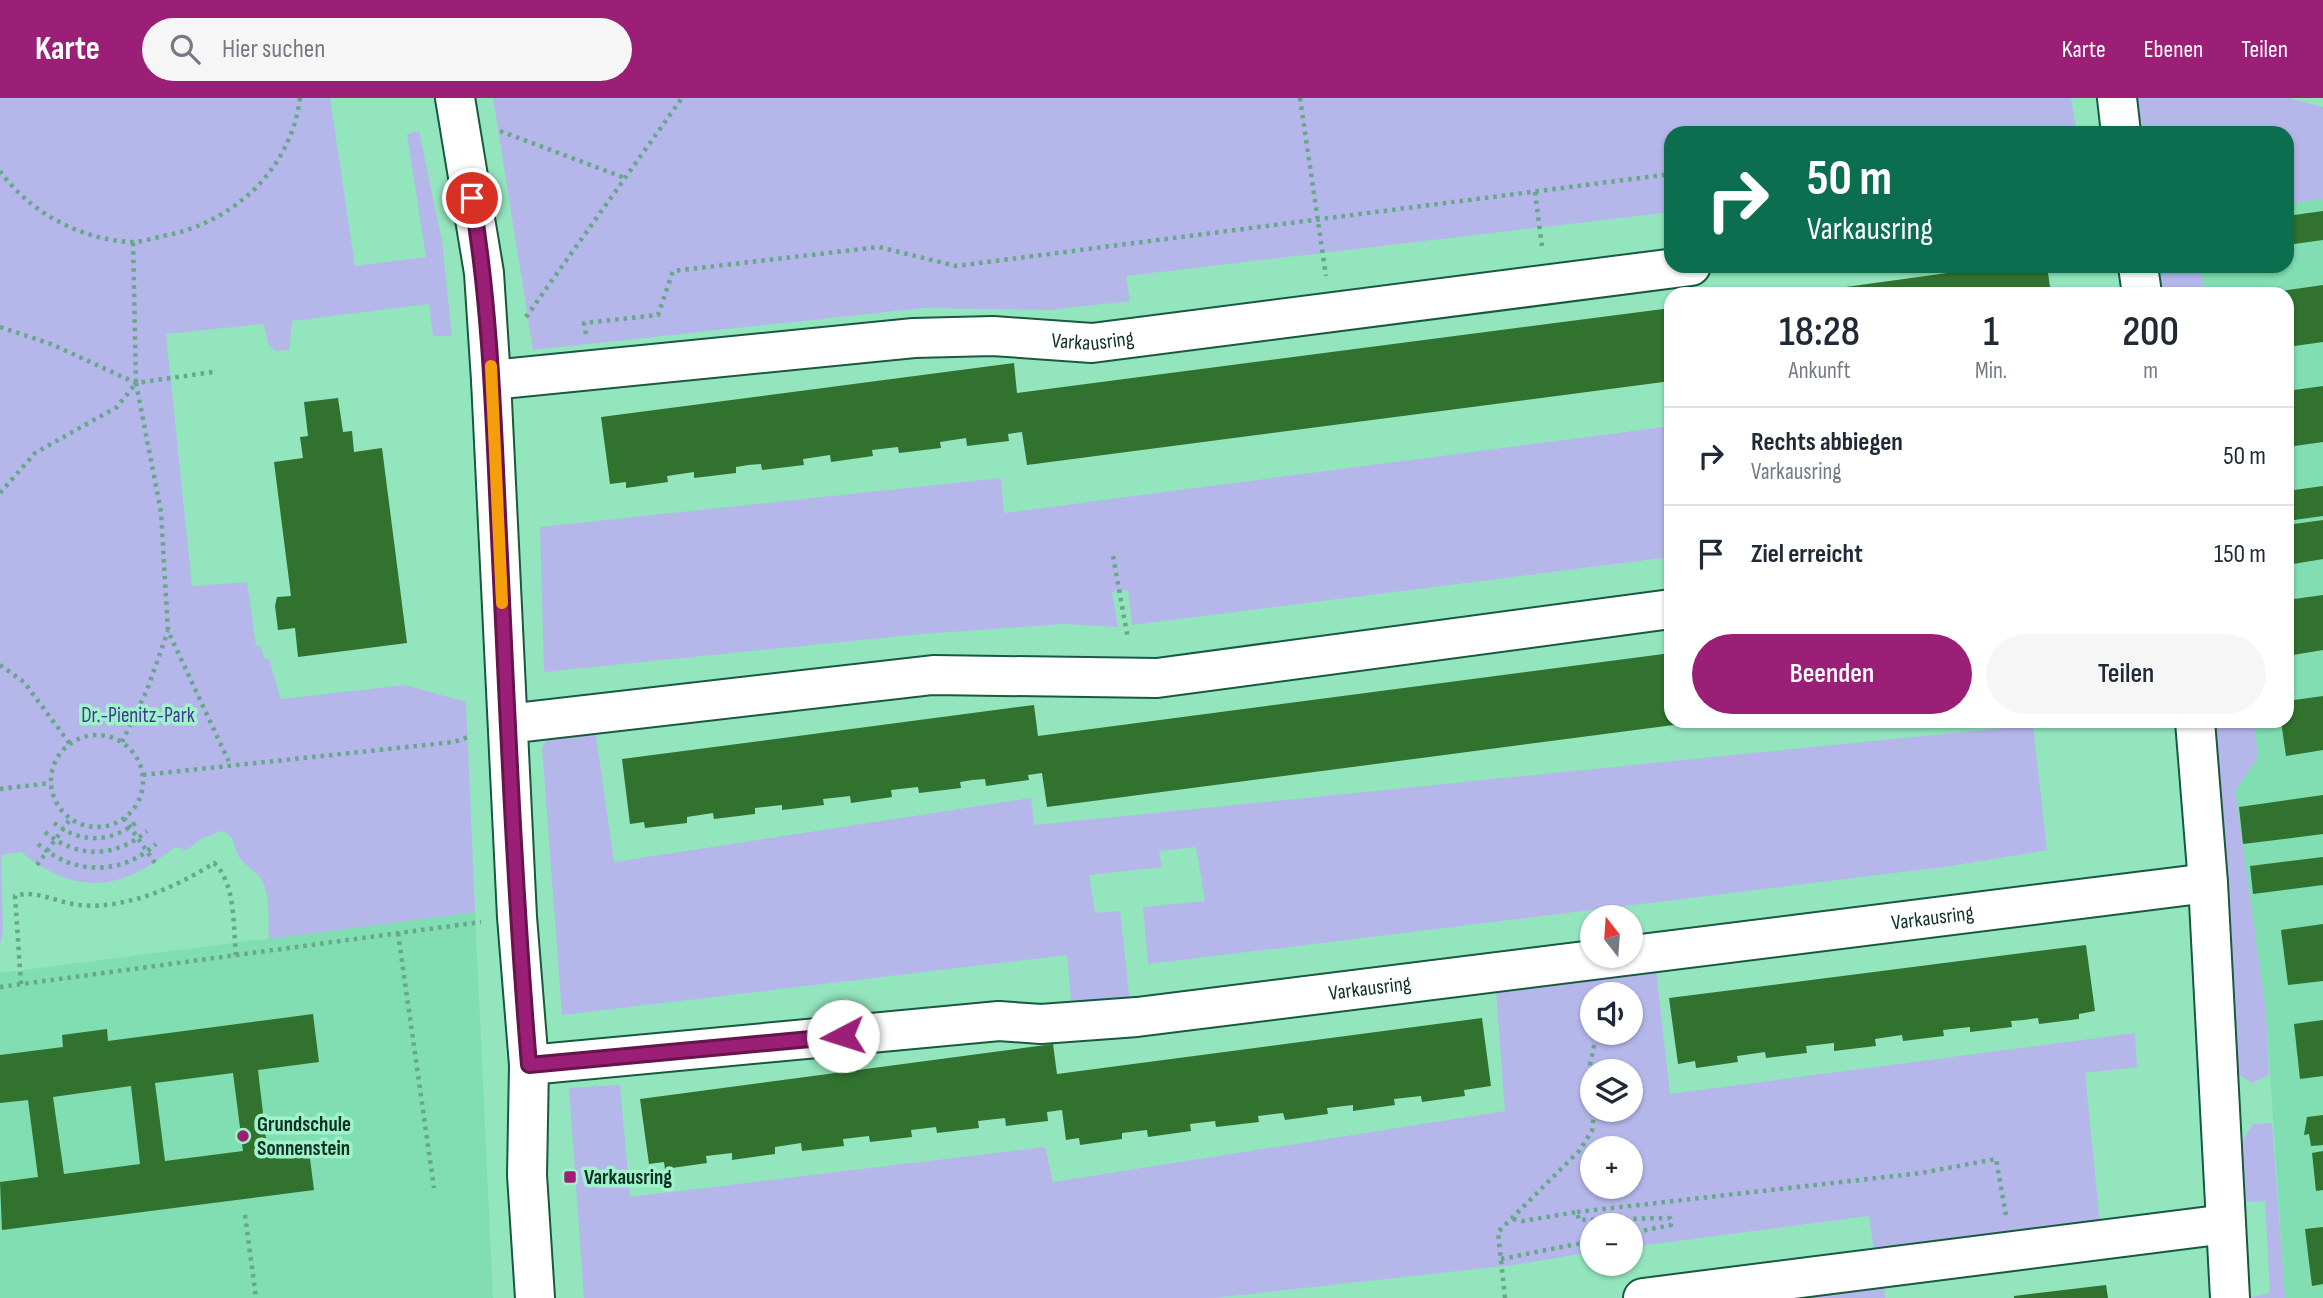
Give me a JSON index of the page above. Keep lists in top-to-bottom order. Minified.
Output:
{"streets":{"street":["Varkausring"]},"parks":["Dr.-Pienitz-Park"],"places":{"other":["Grundschule Sonnenstein"],"transit":["Varkausring"]},"north":"top","page":{"header":"Karte","search":"Hier suchen","nav":["Karte","Ebenen","Teilen"],"turn":["50 m","Varkausring"],"eta":["18:28","Ankunft","1","Min.","200","m"],"list":[{"name":"Rechts abbiegen","note":"Varkausring","value":"50 m"},{"name":"Ziel erreicht","value":"150 m"}],"buttons":["Beenden","Teilen"],"map_buttons":["+","−"]}}
